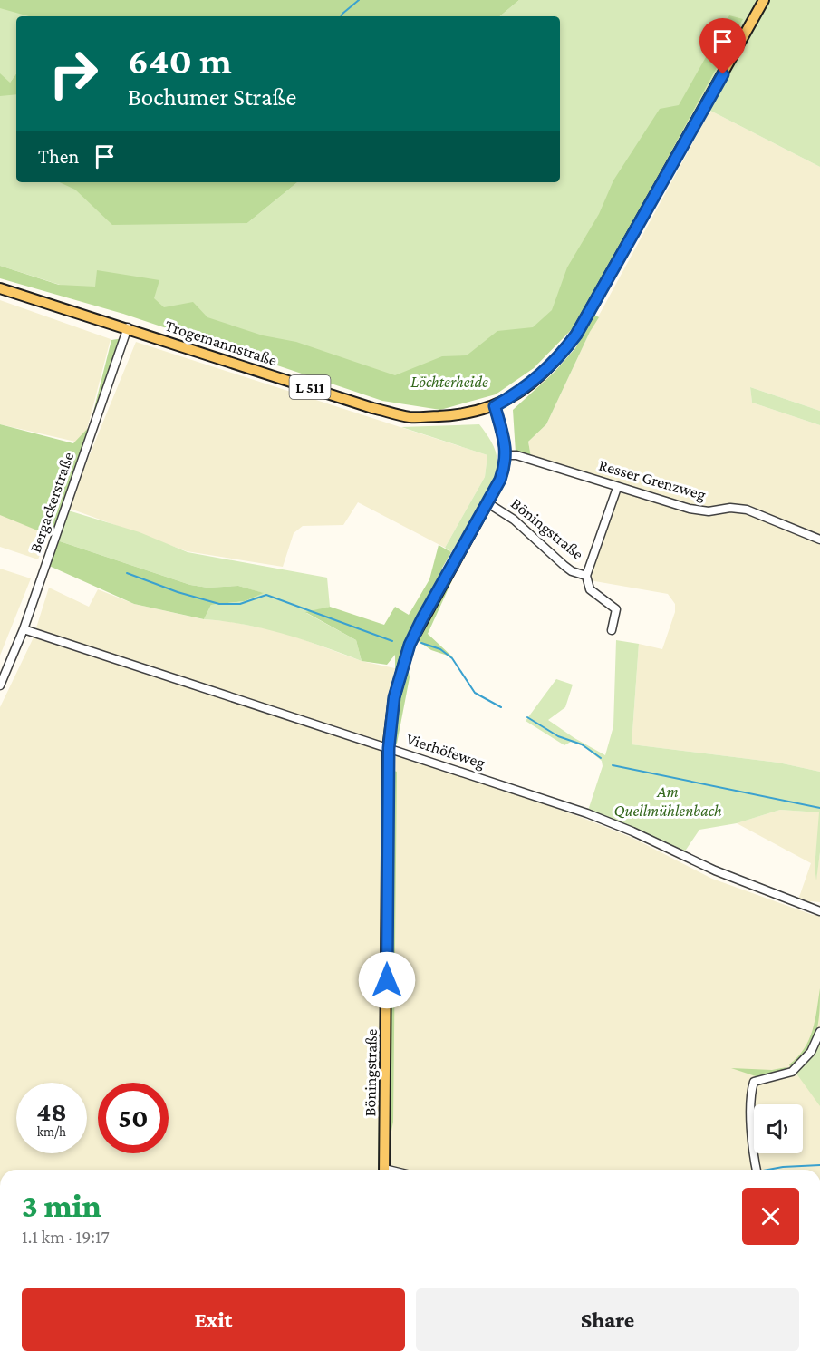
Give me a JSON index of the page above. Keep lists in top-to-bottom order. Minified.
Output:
{"streets":{"main road":["Trogemannstraße","L 511","Böningstraße"],"street":["Resser Grenzweg","Bergackerstraße","Vierhöfeweg"]},"crossings":[["Trogemannstraße","L 511"],["Trogemannstraße","Bergackerstraße"],["Trogemannstraße","Böningstraße"],["L 511","Bergackerstraße"],["L 511","Böningstraße"],["Resser Grenzweg","Böningstraße"],["Bergackerstraße","Vierhöfeweg"],["Böningstraße","Vierhöfeweg"]],"parks":["Löchterheide","Am Quellmühlenbach"],"page":{"turn":["640 m","Bochumer Straße"],"then":"Then","speed":"48 km/h","limit":"50","heading":["3 min","1.1 km · 19:17"],"buttons":["Exit","Share"]}}
